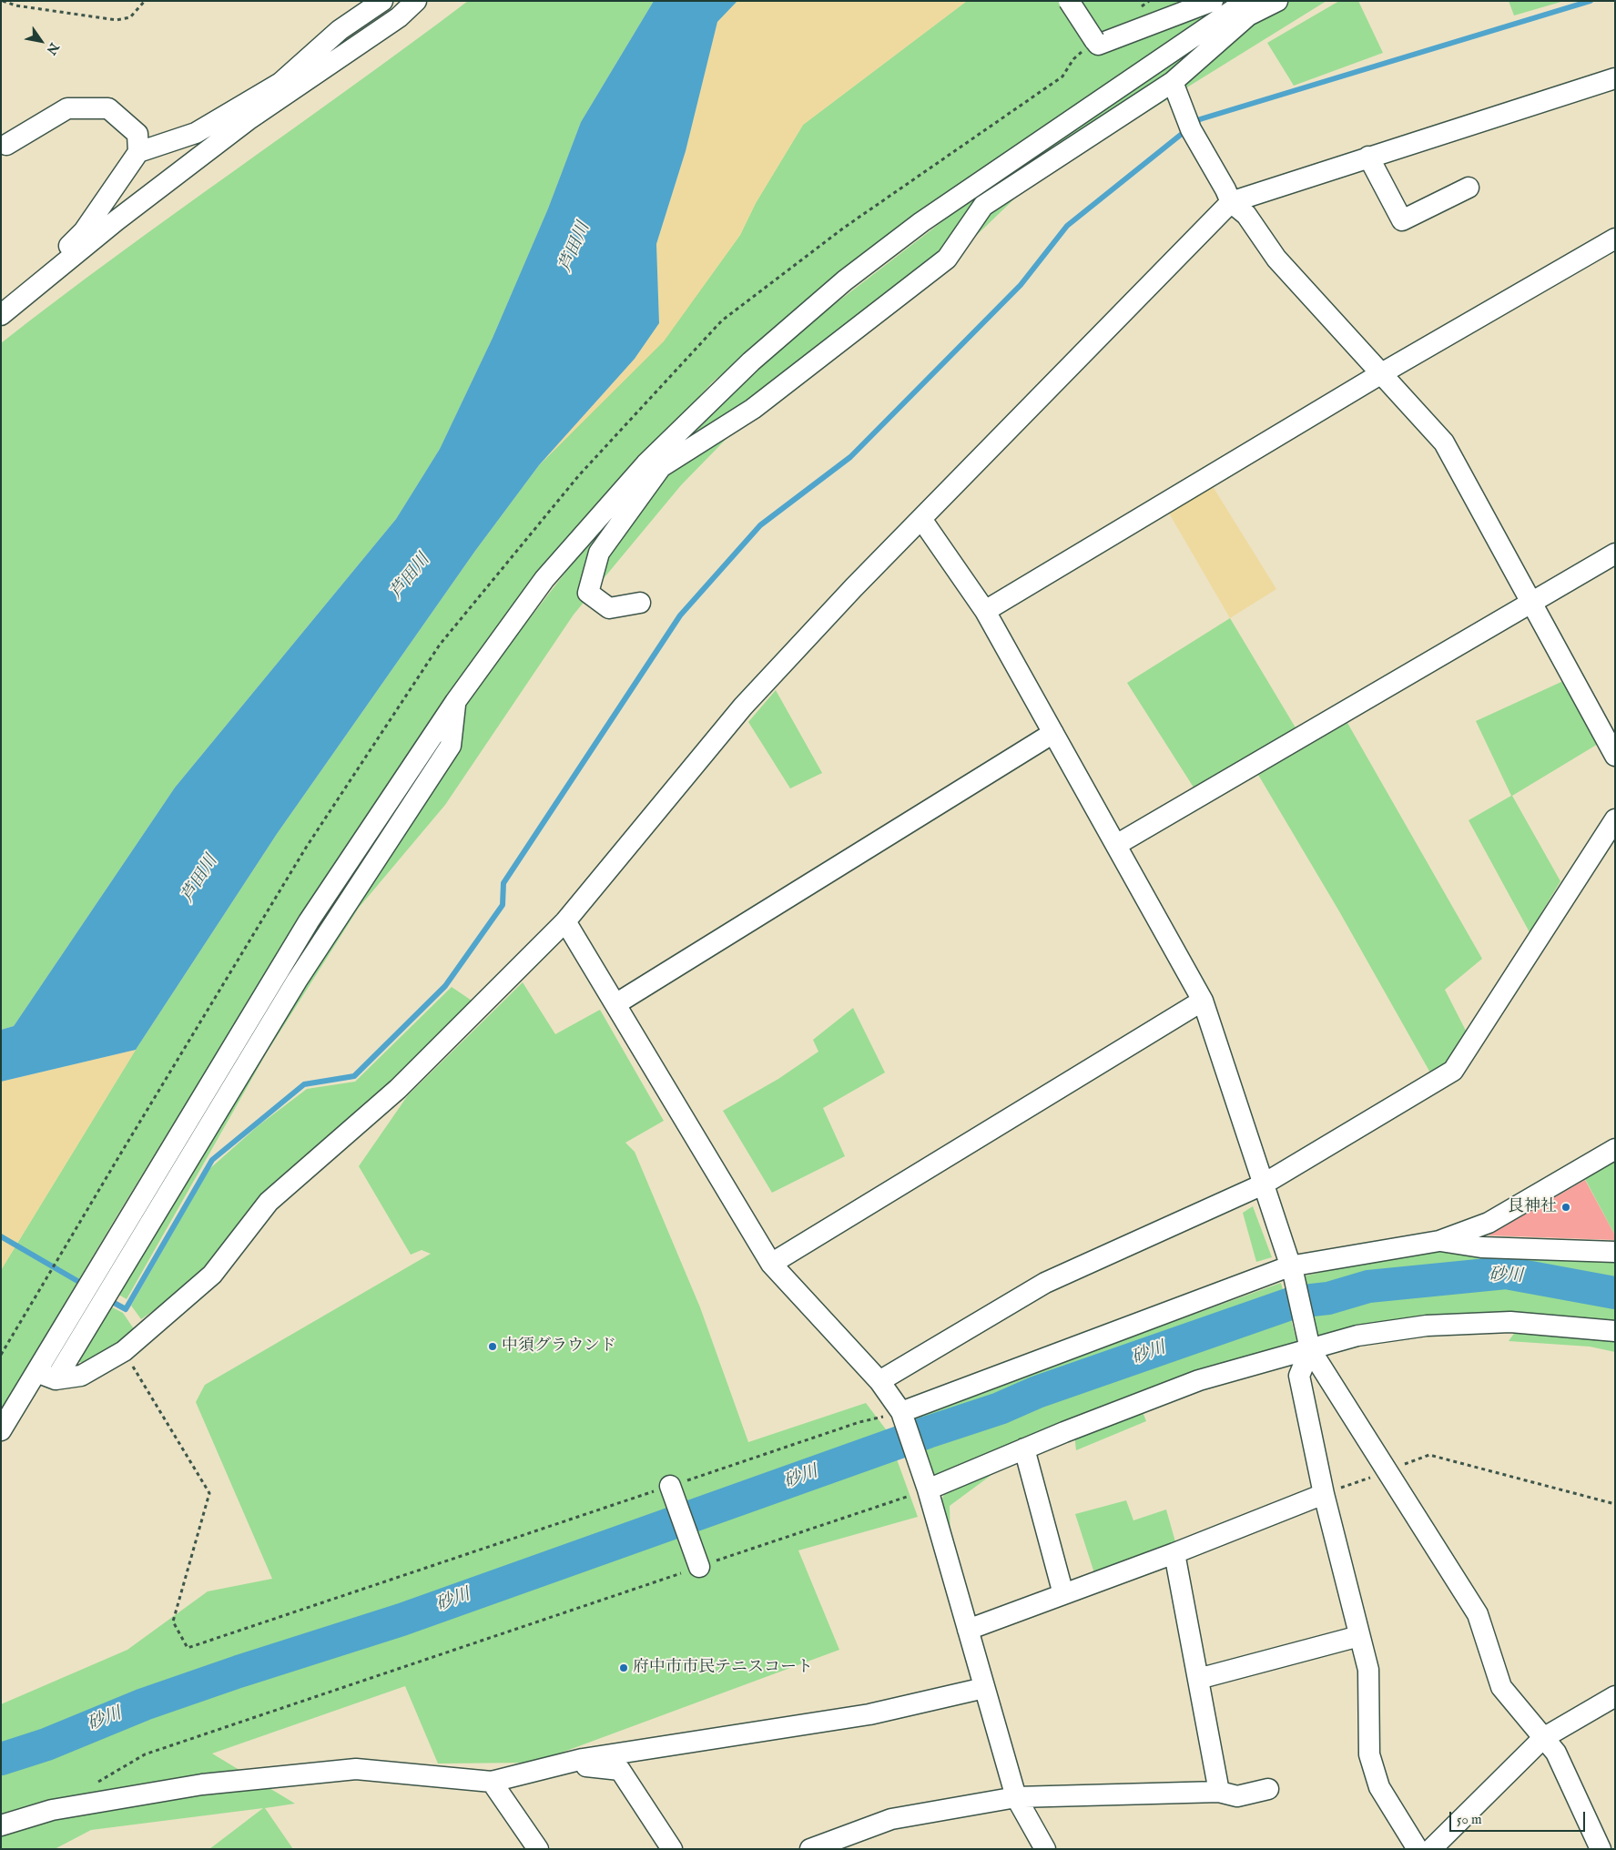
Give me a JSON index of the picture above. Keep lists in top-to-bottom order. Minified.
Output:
{"water":["芦田川","砂川"],"places":["艮神社","中須グラウンド","府中市市民テニスコート"],"scale_bar":"50 m","north":"bottom right"}
